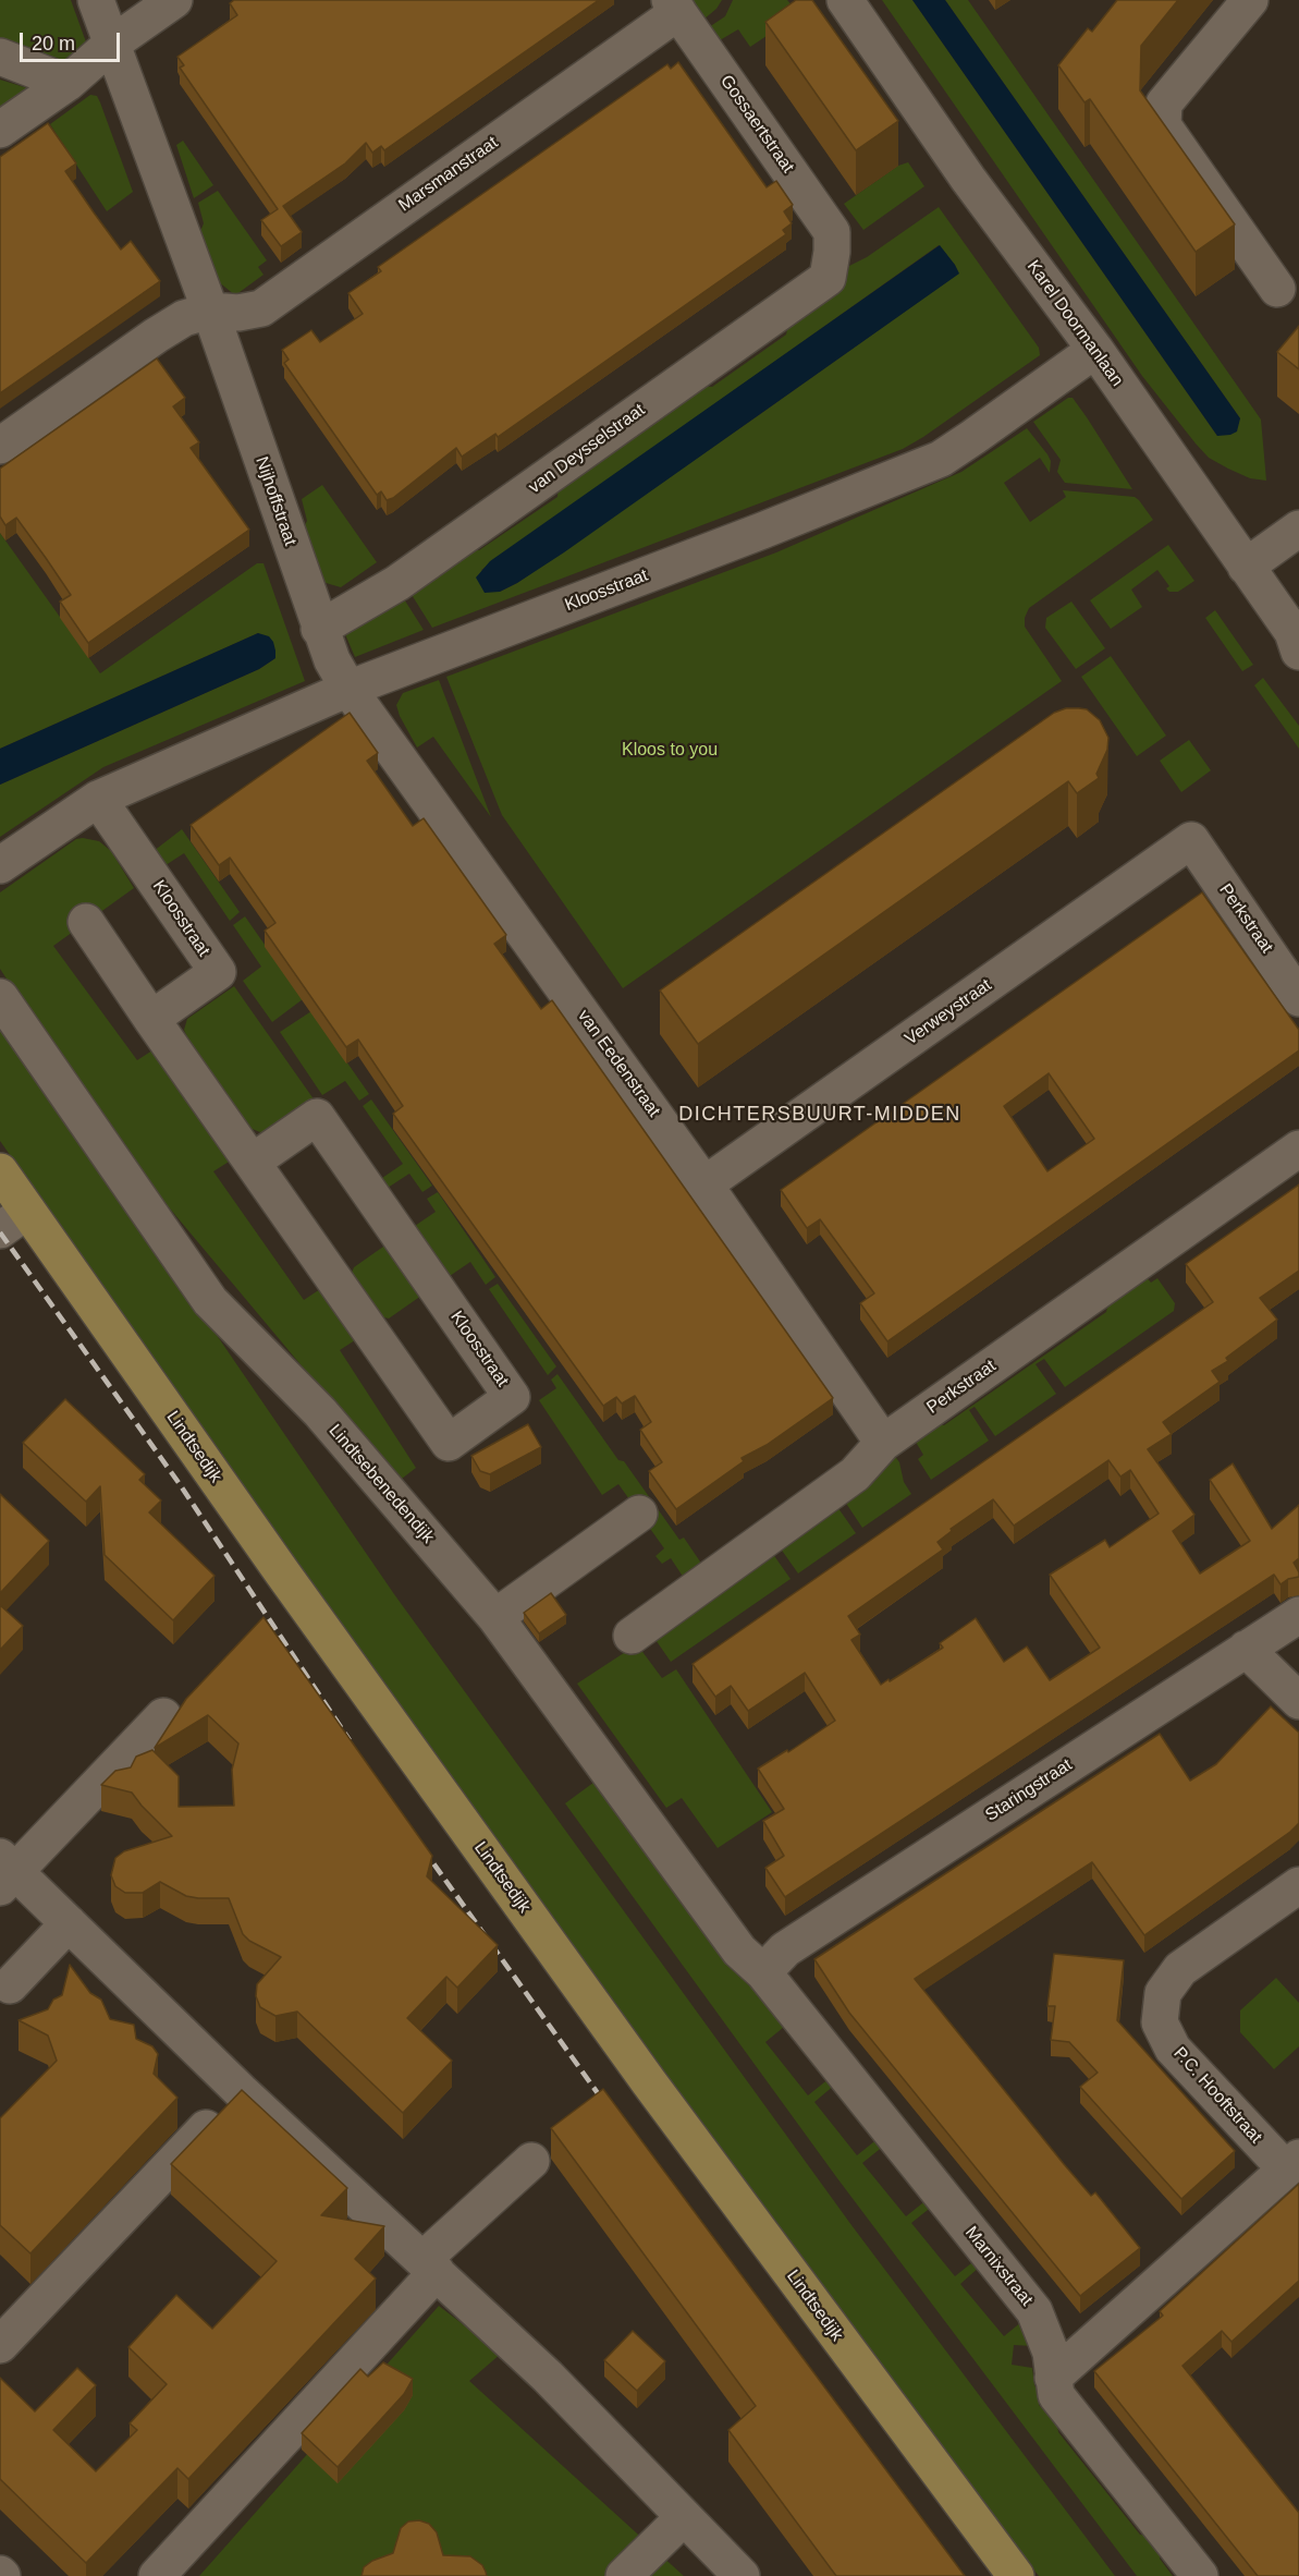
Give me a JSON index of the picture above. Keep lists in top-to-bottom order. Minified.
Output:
{"streets":{"main road":["Lindtsedijk"],"street":["Gossaertstraat","Marsmanstraat","Karel Doormanlaan","van Deysselstraat","Nijhoffstraat","Kloosstraat","Perkstraat","Verweystraat","van Eedenstraat","Lindtsebenedendijk","Staringstraat","P.C. Hooftstraat","Marnixstraat"]},"crossings":[["Gossaertstraat","Marsmanstraat"],["Gossaertstraat","van Deysselstraat"],["Marsmanstraat","Nijhoffstraat"],["Karel Doormanlaan","Kloosstraat"],["van Deysselstraat","Nijhoffstraat"],["Nijhoffstraat","Kloosstraat"],["Nijhoffstraat","van Eedenstraat"],["Kloosstraat","van Eedenstraat"],["Perkstraat","Verweystraat"],["Perkstraat","van Eedenstraat"],["Verweystraat","van Eedenstraat"],["Lindtsebenedendijk","Staringstraat"],["Lindtsebenedendijk","Marnixstraat"],["Staringstraat","Marnixstraat"],["P.C. Hooftstraat","Marnixstraat"]],"districts":["DICHTERSBUURT-MIDDEN"],"parks":["Kloos to you"],"scale_bar":"20 m"}
